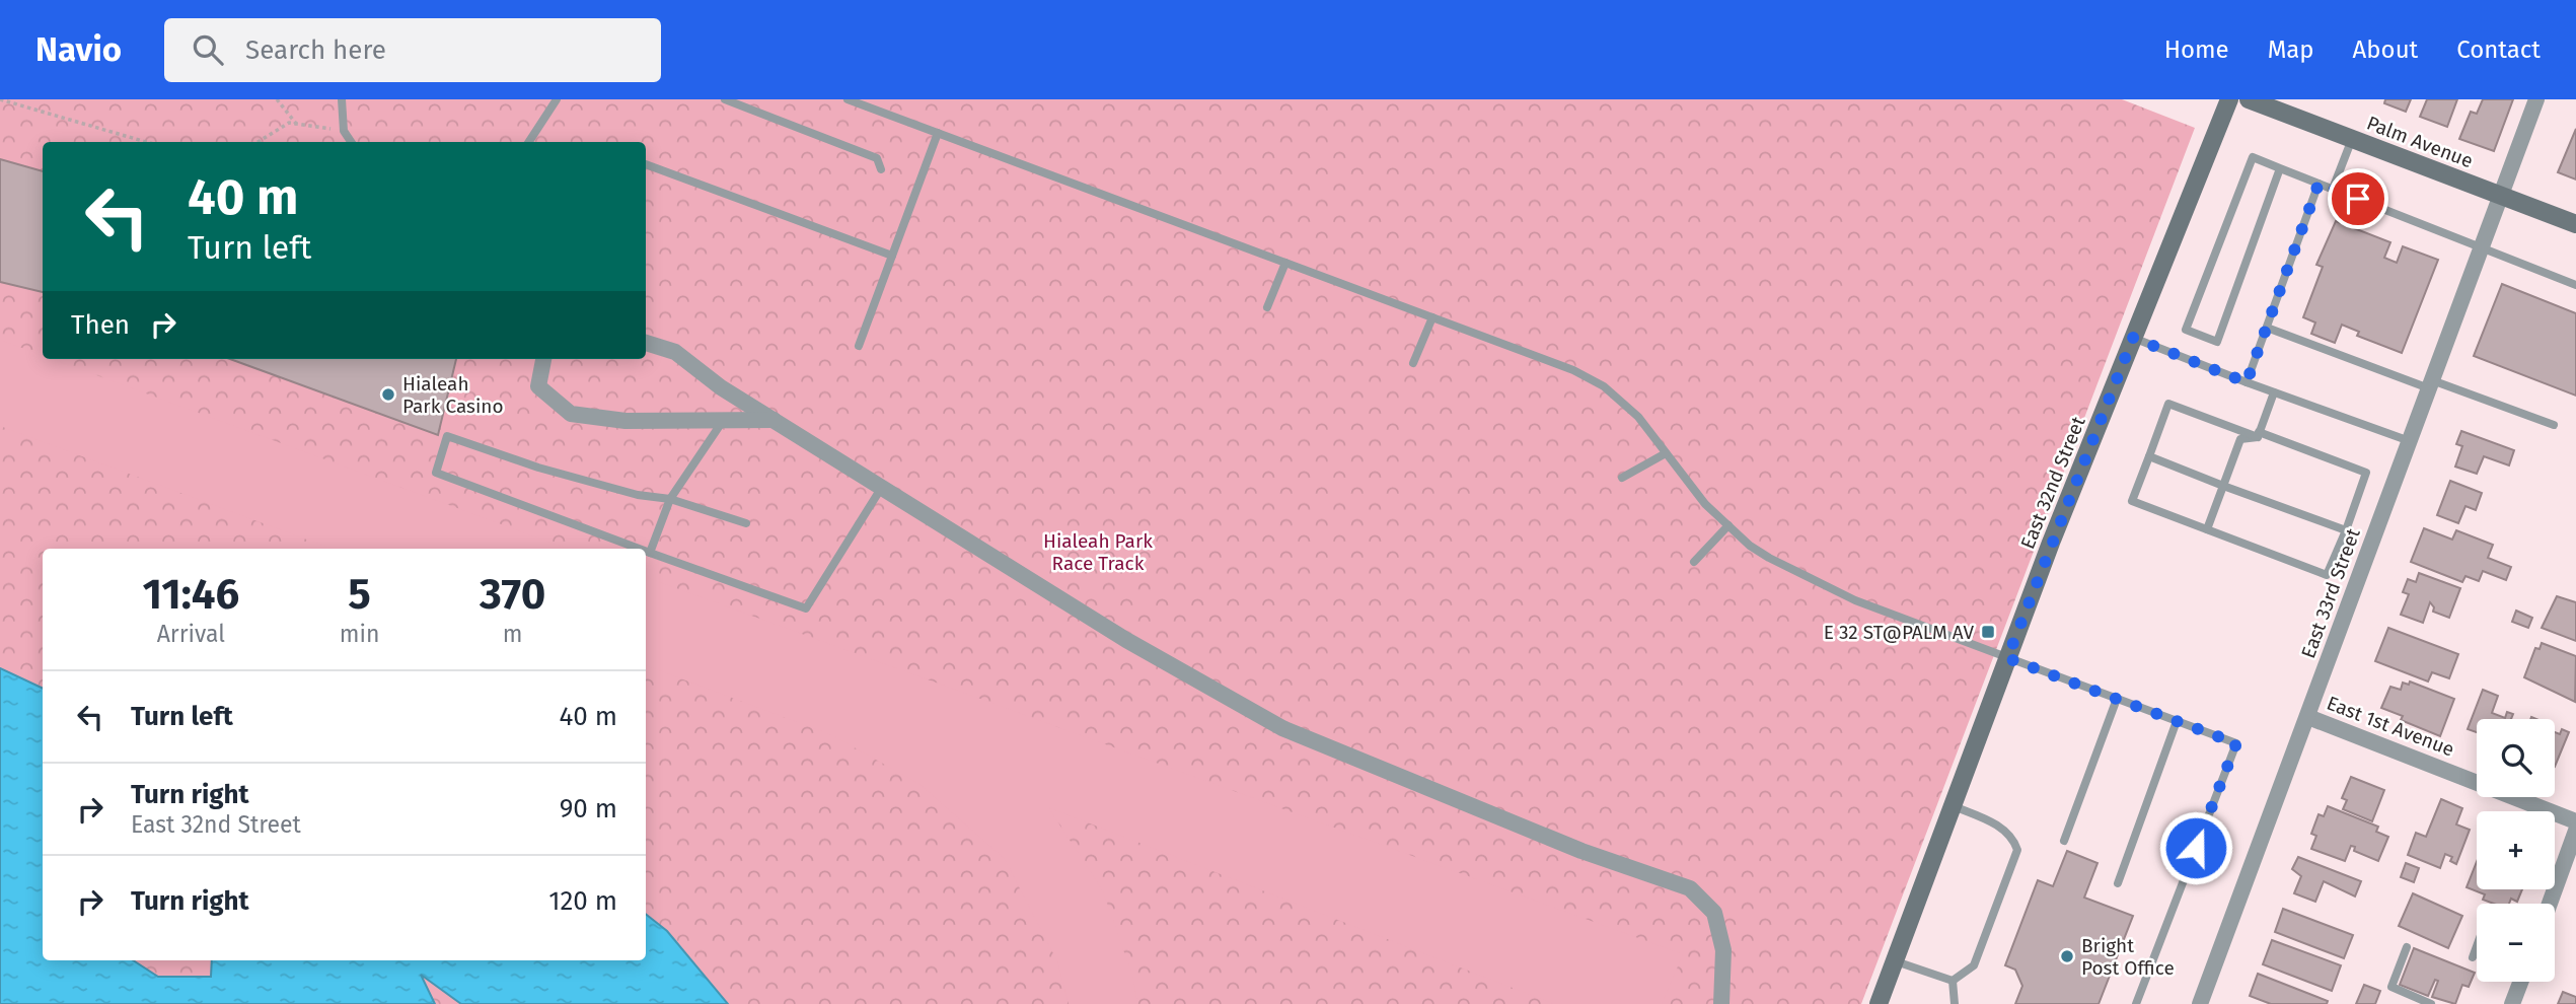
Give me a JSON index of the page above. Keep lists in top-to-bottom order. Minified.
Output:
{"streets":{"street":["Palm Avenue","East 32nd Street","East 33rd Street","East 1st Avenue"]},"crossings":[["Palm Avenue","East 33rd Street"],["East 33rd Street","East 1st Avenue"]],"parks":["Hialeah Park Race Track"],"places":{"other":["Hialeah Park Casino","Bright Post Office"],"transit":["E 32 ST@PALM AV"]},"page":{"header":"Navio","search":"Search here","nav":["Home","Map","About","Contact"],"turn":["40 m","Turn left"],"then":"Then","eta":["11:46","Arrival","5","min","370","m"],"list":[{"name":"Turn left","value":"40 m"},{"name":"Turn right","note":"East 32nd Street","value":"90 m"},{"name":"Turn right","value":"120 m"}],"map_buttons":["+","−"]}}
